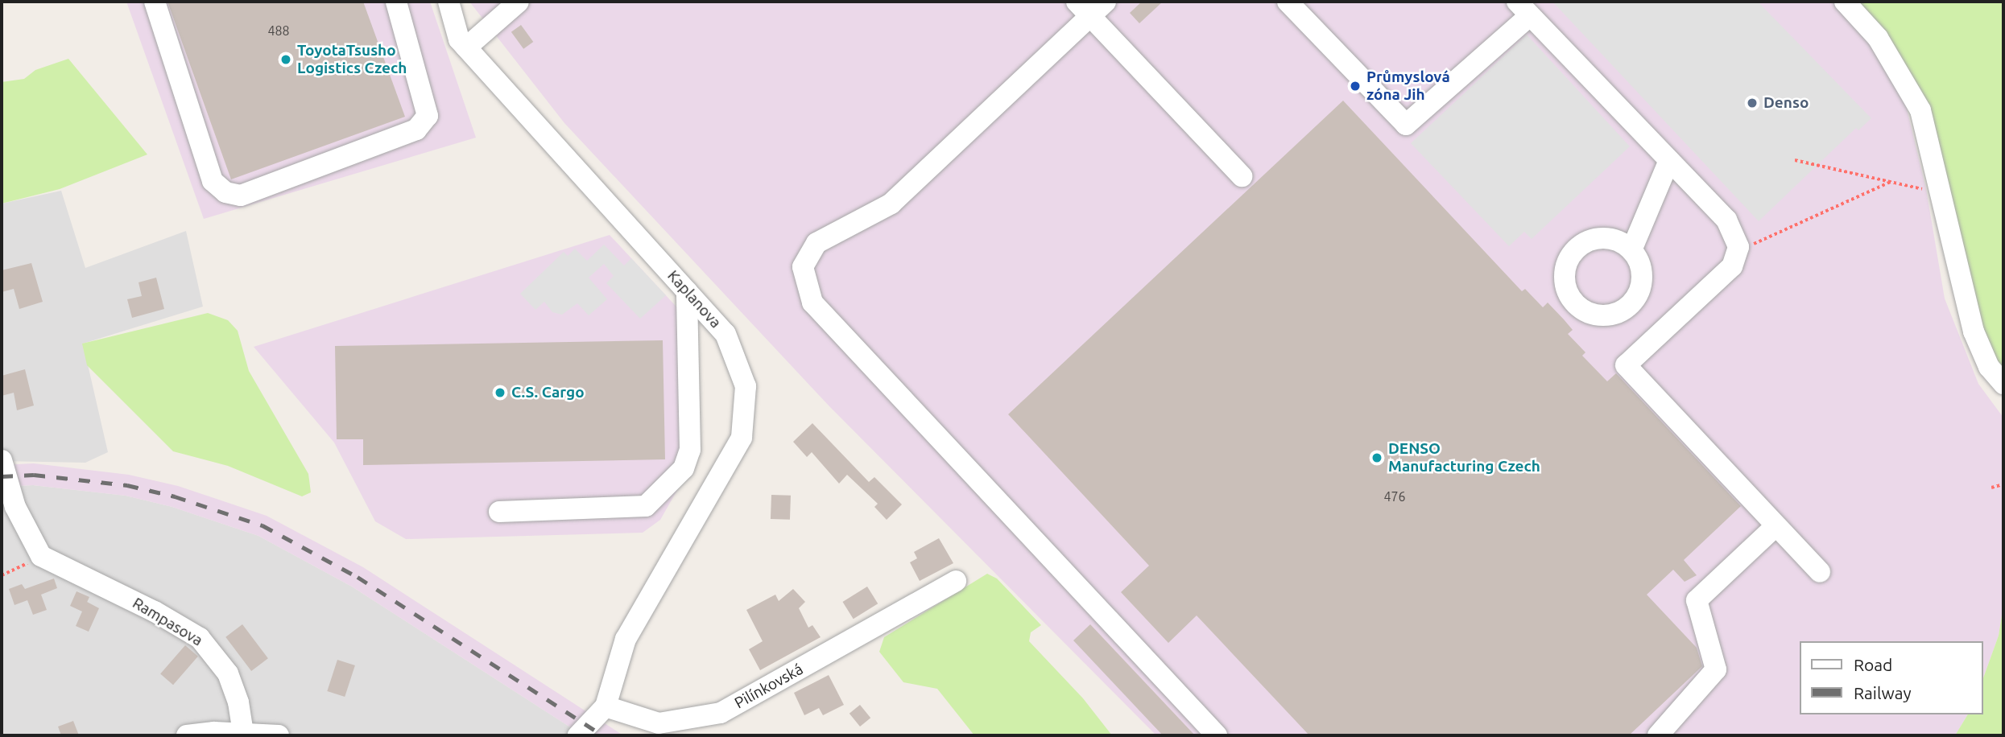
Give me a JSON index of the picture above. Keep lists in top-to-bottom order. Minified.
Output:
{"streets":{"street":["Kaplanova","Rampasova","Pilínkovská"]},"crossings":[["Kaplanova","Pilínkovská"]],"places":["ToyotaTsusho Logistics Czech","Průmyslová zóna Jih","Denso","C.S. Cargo","DENSO Manufacturing Czech"],"house_numbers":["488","476"],"legend":["Road","Railway"]}
